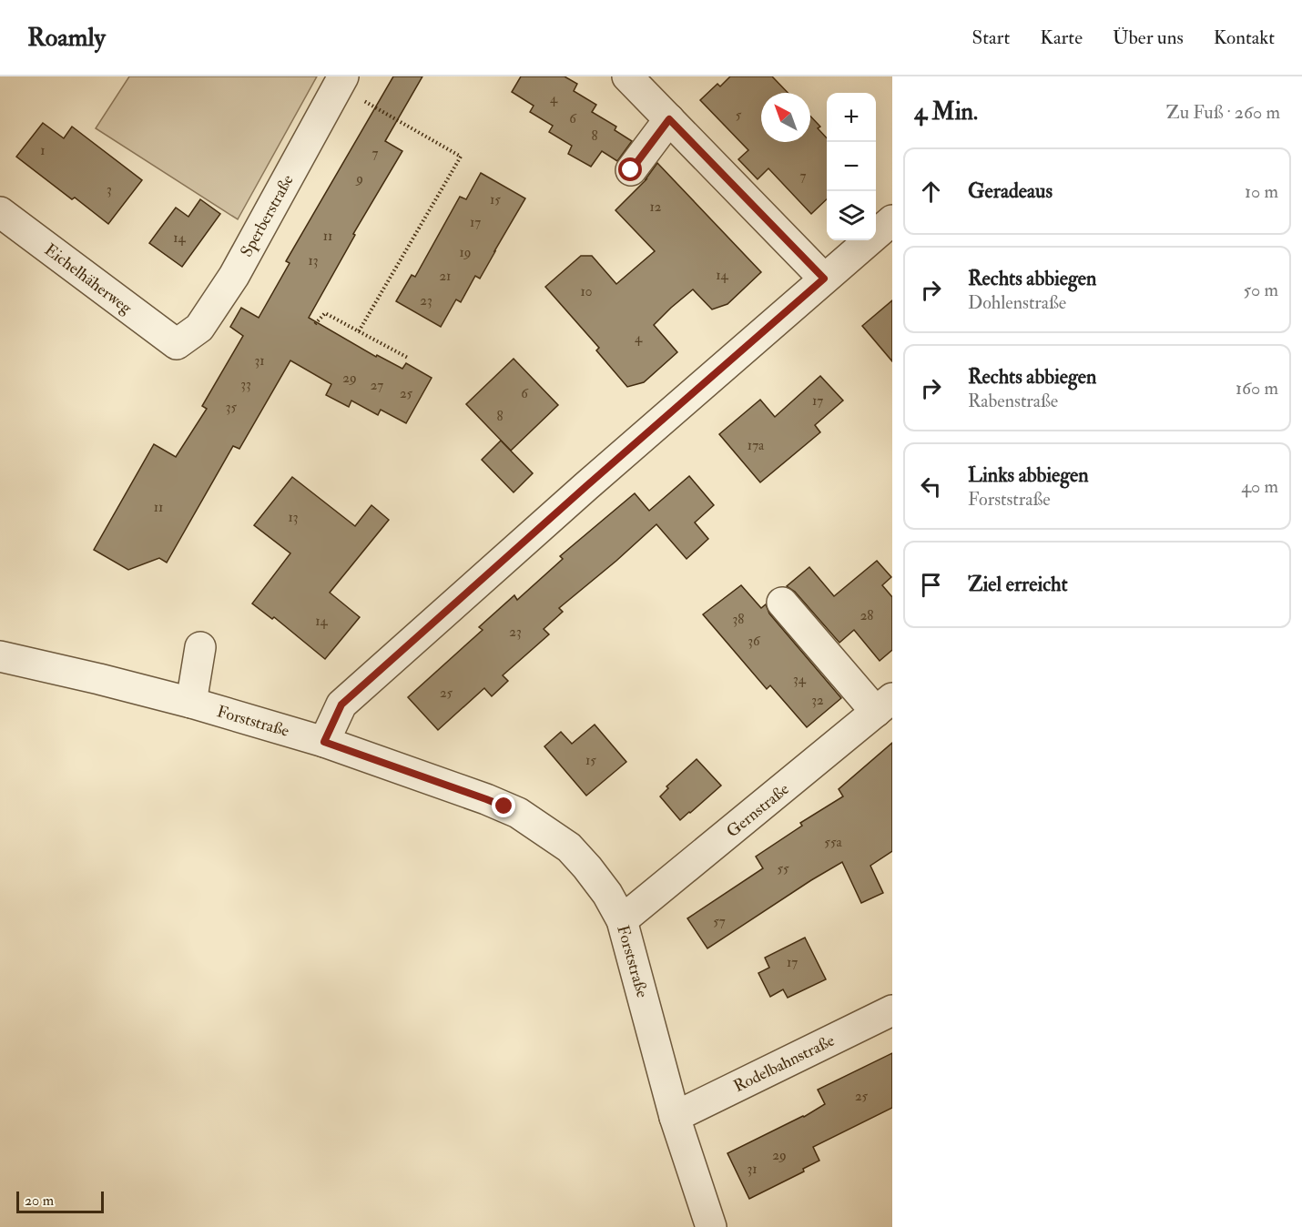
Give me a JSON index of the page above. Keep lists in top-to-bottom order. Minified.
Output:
{"streets":{"street":["Sperberstraße","Eichelhäherweg","Forststraße","Gernstraße","Rodelbahnstraße"]},"crossings":[["Sperberstraße","Eichelhäherweg"],["Forststraße","Gernstraße"],["Forststraße","Rodelbahnstraße"]],"house_numbers":["4","5","6","8","1","7","7","9","3","15","12","17","11","14","19","13","14","21","10","23","4","31","29","33","27","25","6","17","35","8","17a","11","13","28","38","14","23","36","34","25","32","15","55a","55","57","17","25","29","31"],"scale_bar":"20 m","north":"top left","page":{"header":"Roamly","nav":["Start","Karte","Über uns","Kontakt"],"heading":["4 Min.","Zu Fuß · 260 m"],"map_buttons":["+","−"],"list":[["Geradeaus","10 m"],["Rechts abbiegen","Dohlenstraße","50 m"],["Rechts abbiegen","Rabenstraße","160 m"],["Links abbiegen","Forststraße","40 m"],"Ziel erreicht"],"scale":"20 m"}}
